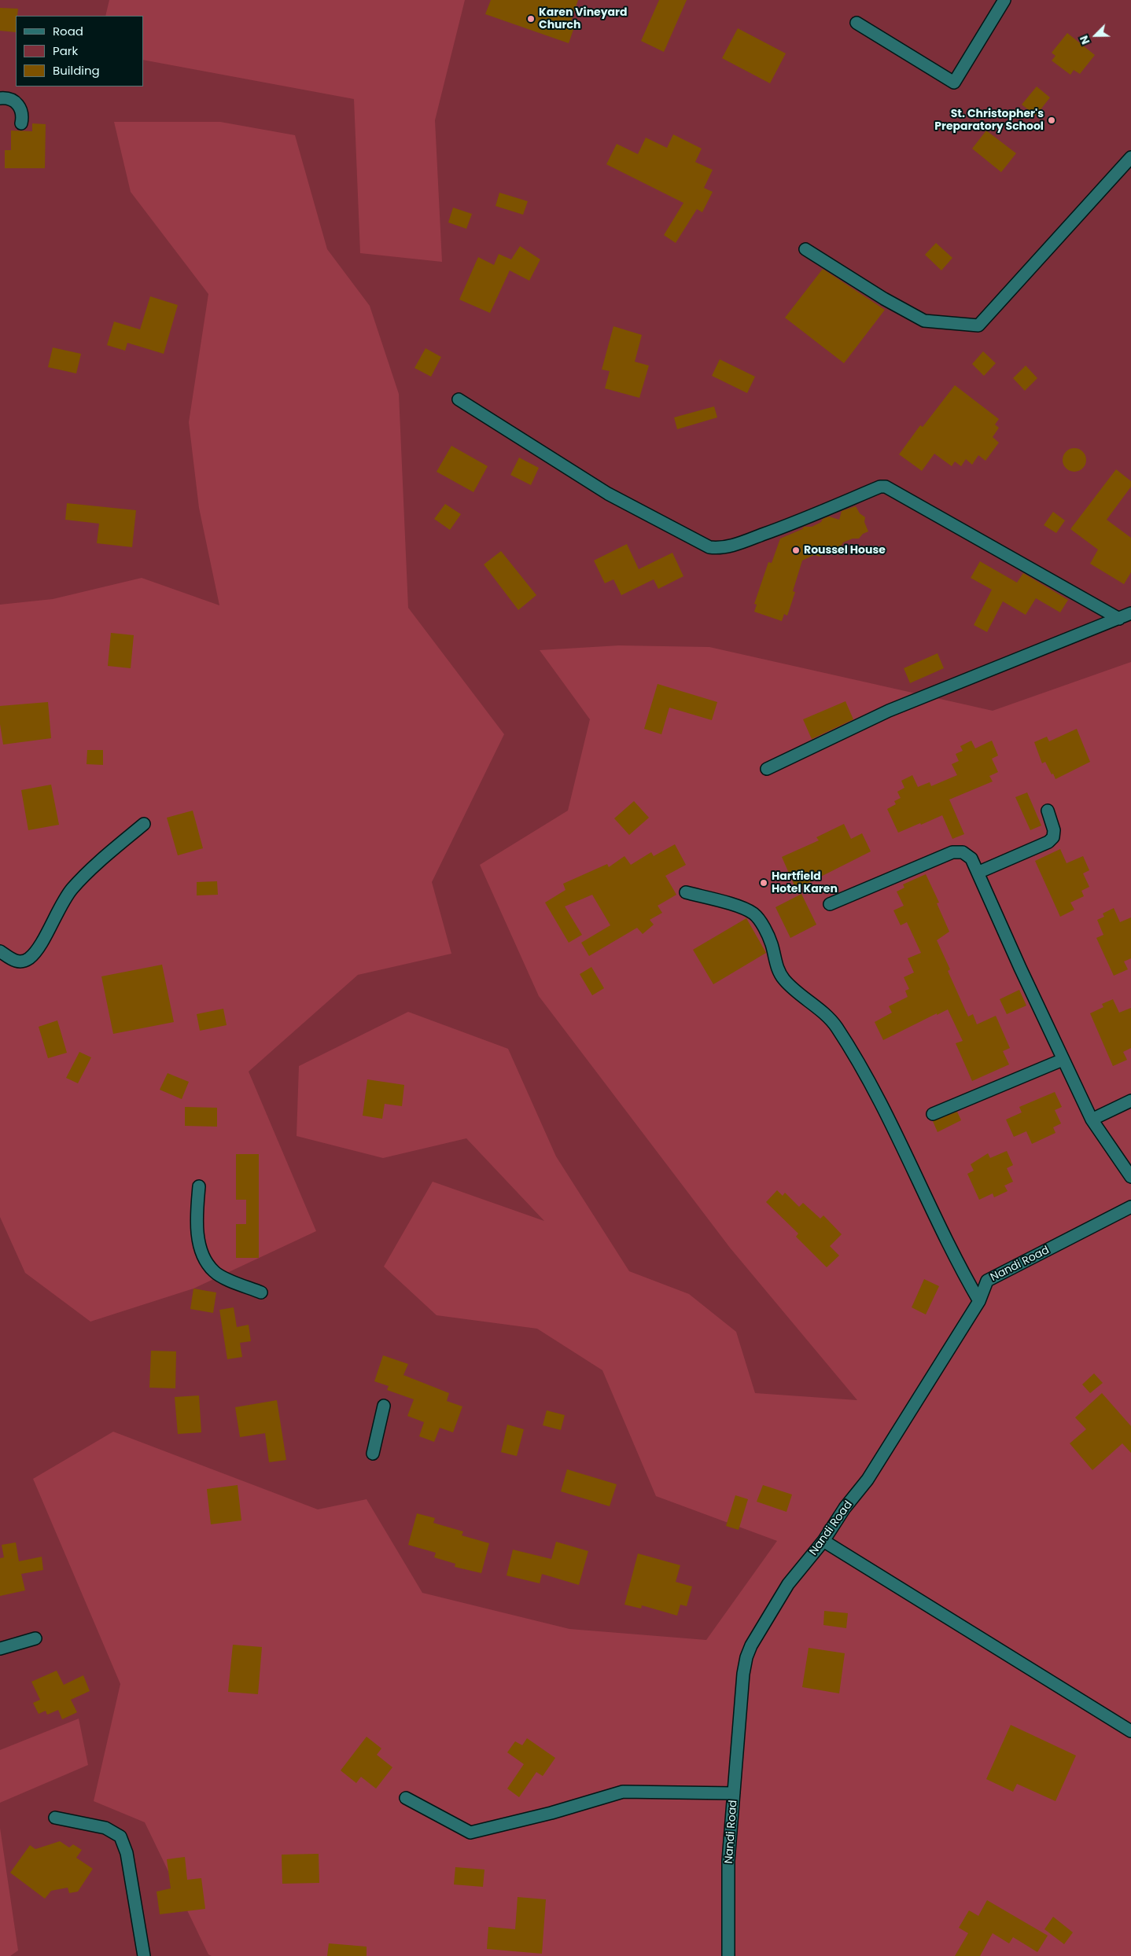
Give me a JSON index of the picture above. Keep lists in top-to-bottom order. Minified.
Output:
{"streets":{"street":["Nandi Road"]},"places":["Karen Vineyard Church","St. Christopher's Preparatory School","Roussel House","Hartfield Hotel Karen"],"legend":["Road","Park","Building"],"north":"bottom left"}
